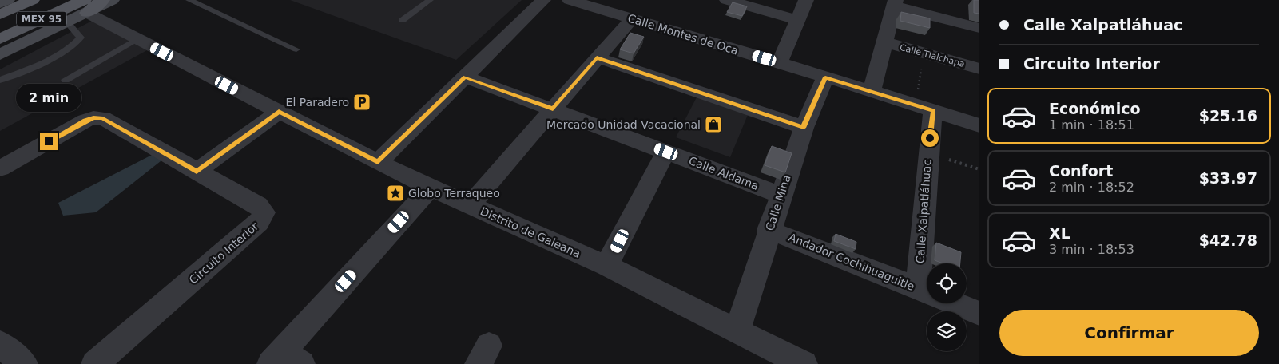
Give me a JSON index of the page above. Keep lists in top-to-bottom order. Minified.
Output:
{"streets":{"main road":["MEX 95"],"street":["Calle Montes de Oca","Calle Tlalchapa","Calle Aldama","Calle Mina","Calle Xalpatláhuac","Distrito de Galeana","Circuito Interior","Andador Cochihuaguitle"]},"crossings":[["MEX 95","Distrito de Galeana"],["Calle Montes de Oca","Calle Mina"],["Calle Montes de Oca","Calle Xalpatláhuac"],["Calle Aldama","Calle Mina"],["Calle Mina","Distrito de Galeana"],["Calle Mina","Andador Cochihuaguitle"]],"places":{"parking":["El Paradero"],"shop":["Mercado Unidad Vacacional"],"place":["Globo Terraqueo"]},"page":{"banner":["Calle Xalpatláhuac","Circuito Interior"],"bubble":"2 min","list":[{"name":"Económico","note":"1 min · 18:51","value":"$25.16"},{"name":"Confort","note":"2 min · 18:52","value":"$33.97"},{"name":"XL","note":"3 min · 18:53","value":"$42.78"}],"buttons":"Confirmar"}}
